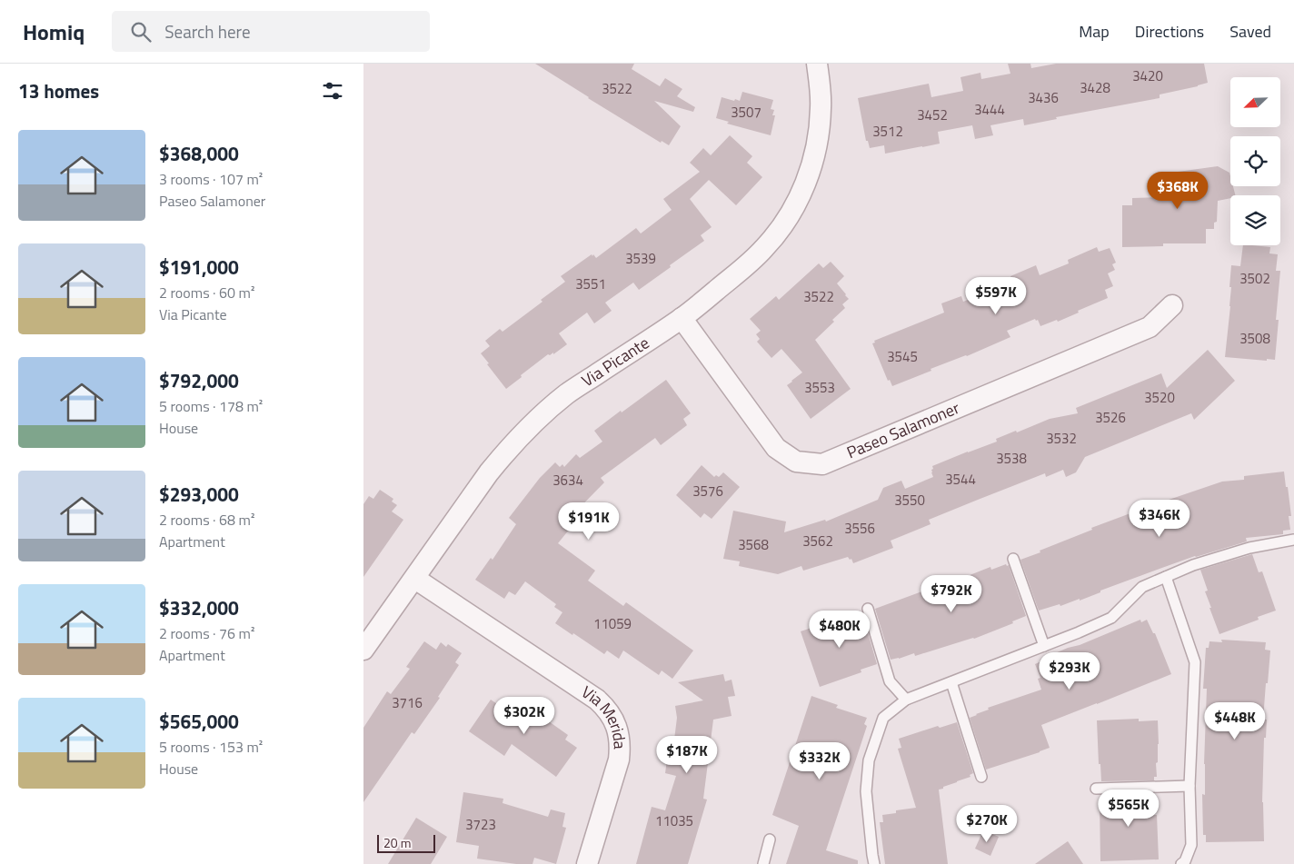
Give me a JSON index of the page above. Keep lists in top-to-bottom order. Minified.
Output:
{"streets":{"street":["Via Picante","Paseo Salamoner","Via Merida"]},"crossings":[["Via Picante","Paseo Salamoner"],["Via Picante","Via Merida"]],"house_numbers":["3420","3428","3522","3436","3444","3507","3452","3512","3539","3502","3551","3522","3508","3545","3553","3520","3526","3532","3538","3544","3634","3576","3550","3556","3562","3568","11059","3716","11035","3723"],"scale_bar":"20 m","north":"bottom left","page":{"header":"Homiq","search":"Search here","nav":["Map","Directions","Saved"],"heading":"13 homes","list":[{"name":"$368,000","note":"3 rooms · 107 m² · Paseo Salamoner"},{"name":"$191,000","note":"2 rooms · 60 m² · Via Picante"},{"name":"$792,000","note":"5 rooms · 178 m² · House"},{"name":"$293,000","note":"2 rooms · 68 m² · Apartment"},{"name":"$332,000","note":"2 rooms · 76 m² · Apartment"},{"name":"$565,000","note":"5 rooms · 153 m² · House"}],"price":["$368K","$597K","$346K","$191K","$792K","$480K","$293K","$302K","$448K","$187K","$332K","$565K","$270K"],"scale":"20 m"}}
